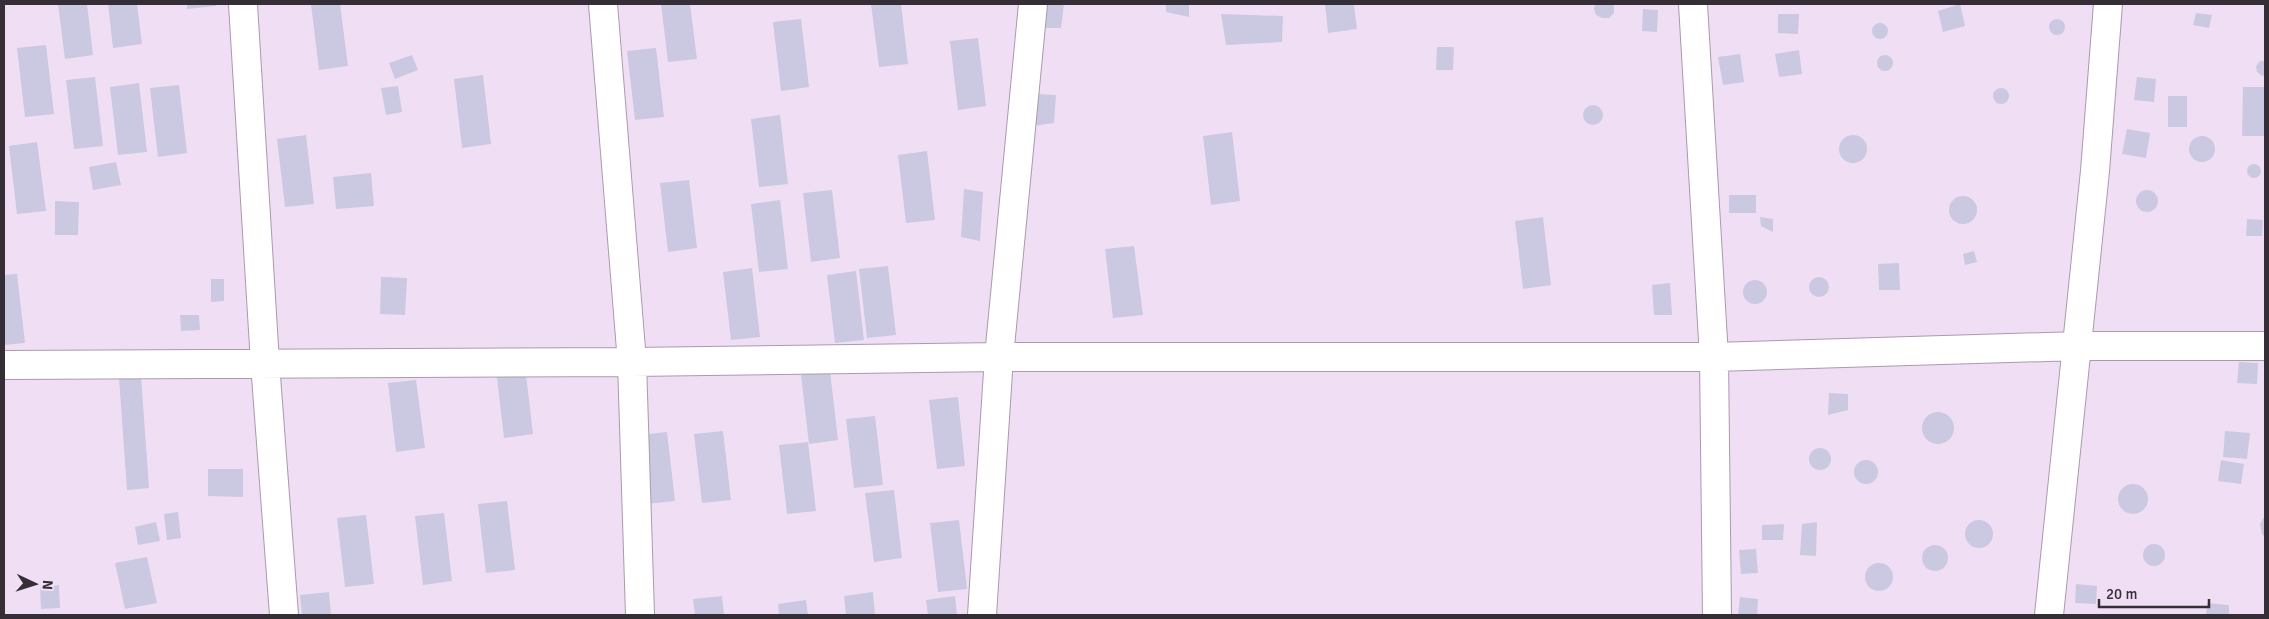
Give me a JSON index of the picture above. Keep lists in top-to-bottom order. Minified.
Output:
{"scale_bar":"20 m","north":"right"}
